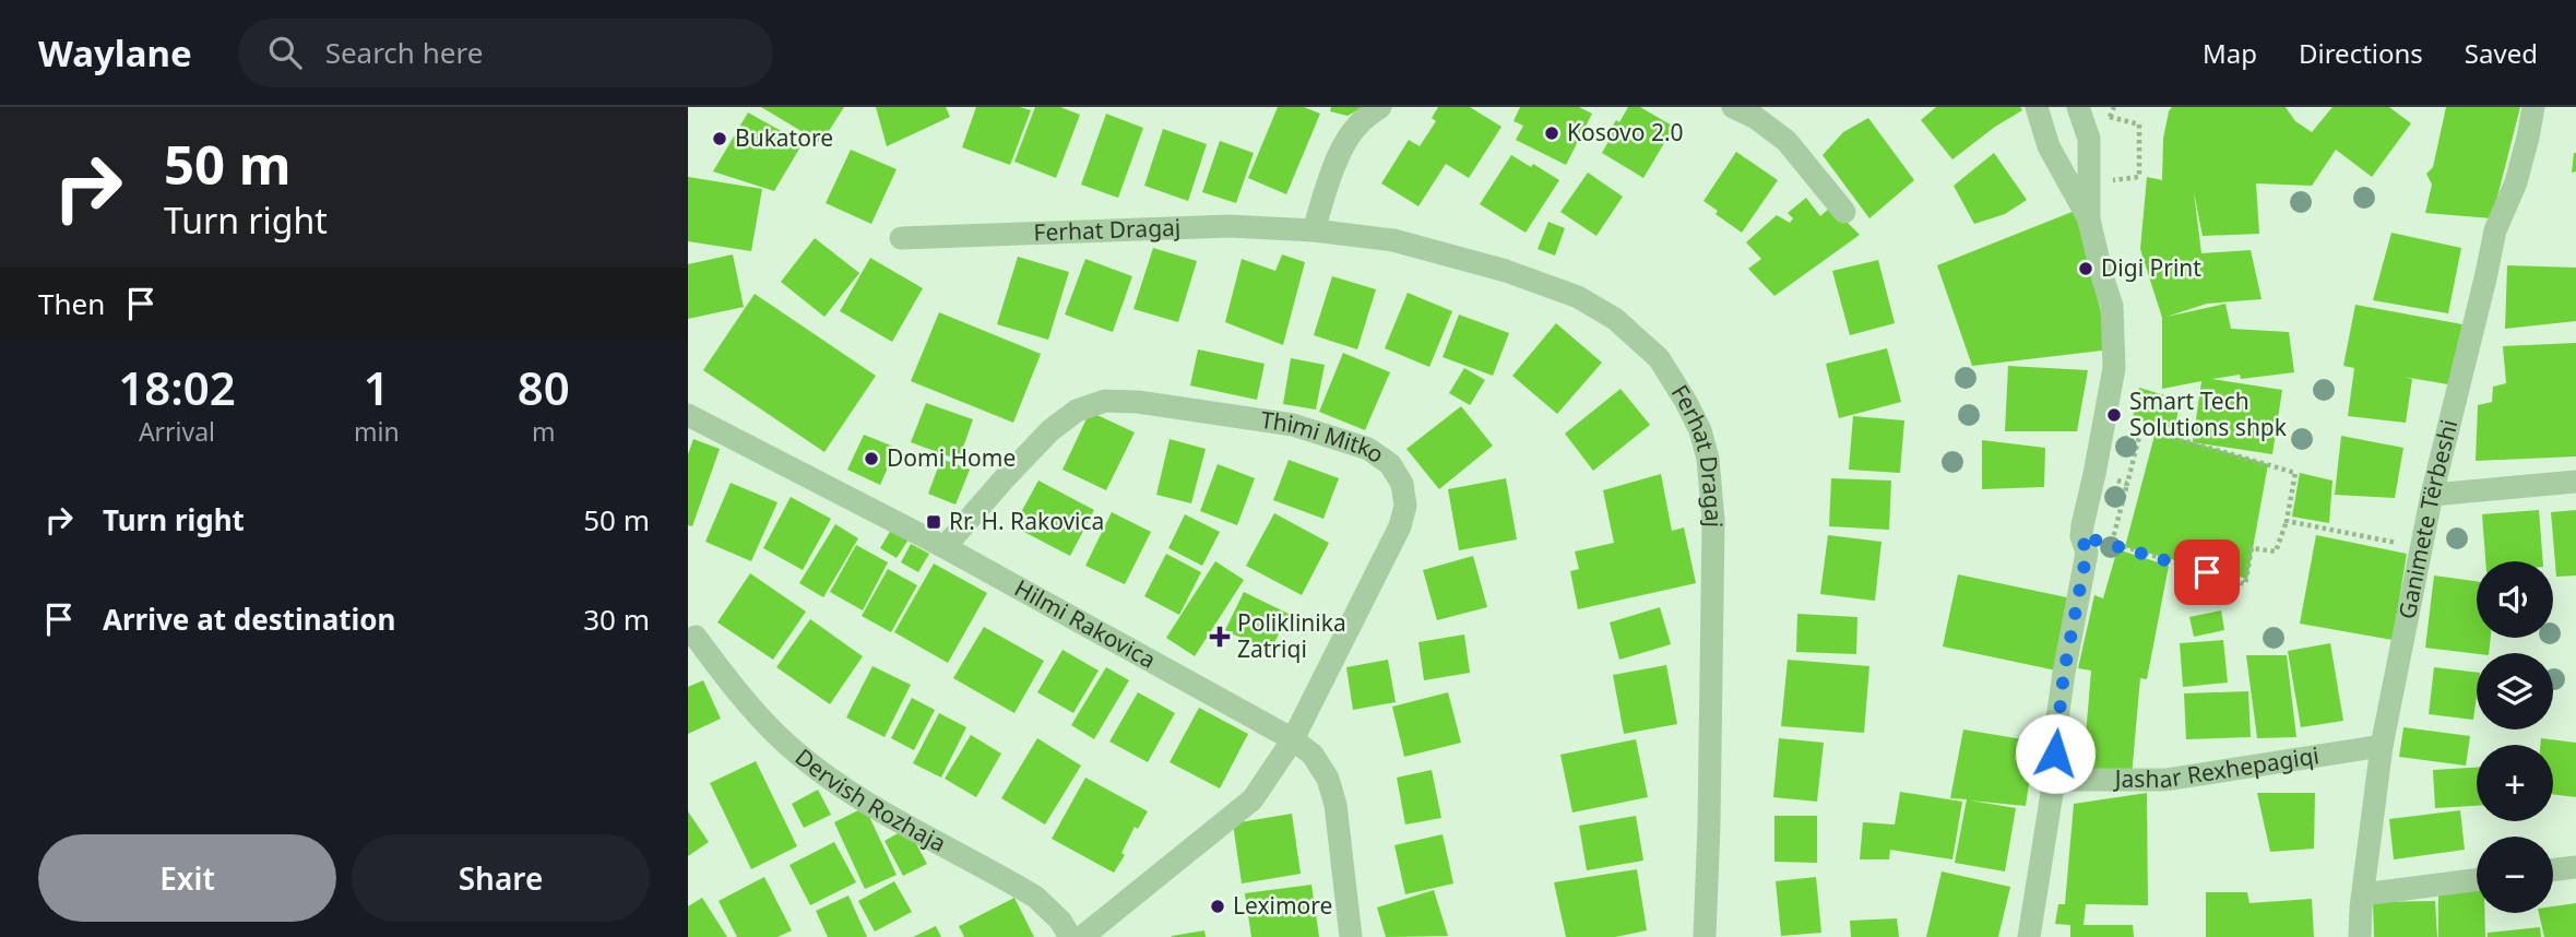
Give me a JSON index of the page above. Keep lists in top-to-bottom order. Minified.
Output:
{"streets":{"street":["Ferhat Dragaj","Thimi Mitko","Ganimete Tërbeshi","Hilmi Rakovica","Jashar Rexhepagiqi","Dervish Rozhaja"]},"crossings":[["Thimi Mitko","Hilmi Rakovica"],["Ganimete Tërbeshi","Jashar Rexhepagiqi"]],"places":{"other":["Kosovo 2.0","Bukatore","Digi Print","Smart Tech Solutions shpk","Domi Home","Leximore"],"transit":["Rr. H. Rakovica"],"health":["Poliklinika Zatriqi"]},"page":{"header":"Waylane","search":"Search here","nav":["Map","Directions","Saved"],"turn":["50 m","Turn right"],"then":"Then","eta":["18:02","Arrival","1","min","80","m"],"list":[{"name":"Turn right","value":"50 m"},{"name":"Arrive at destination","value":"30 m"}],"map_buttons":["+","−"],"buttons":["Exit","Share"]}}
